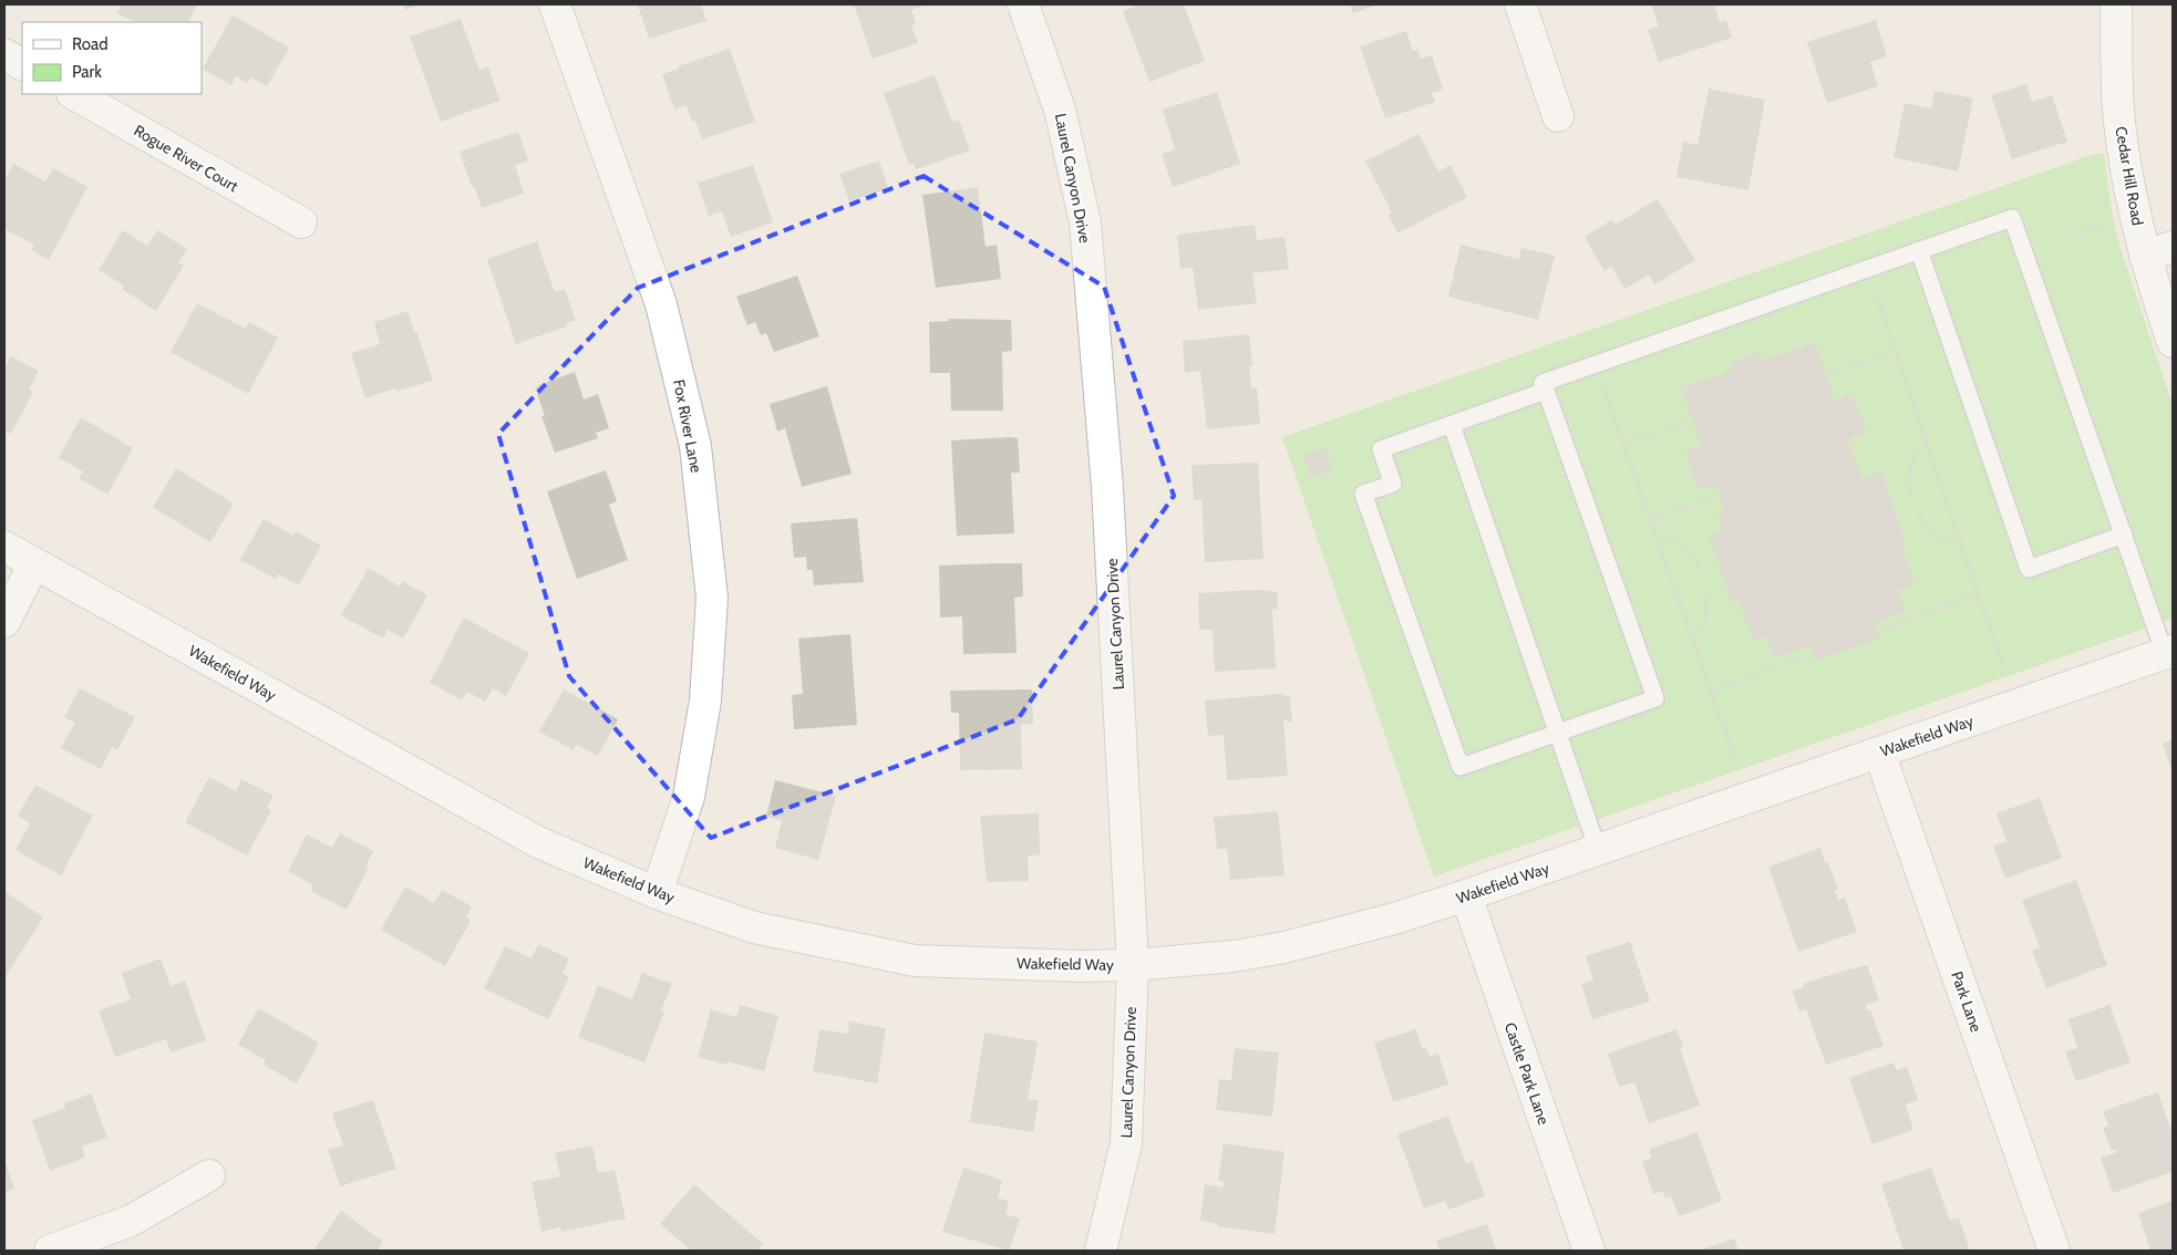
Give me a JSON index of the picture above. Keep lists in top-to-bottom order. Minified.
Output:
{"streets":{"street":["Rogue River Court","Cedar Hill Road","Laurel Canyon Drive","Fox River Lane","Wakefield Way","Park Lane","Castle Park Lane"]},"crossings":[["Laurel Canyon Drive","Wakefield Way"],["Fox River Lane","Wakefield Way"],["Wakefield Way","Park Lane"],["Wakefield Way","Castle Park Lane"]],"legend":["Road","Park"]}
